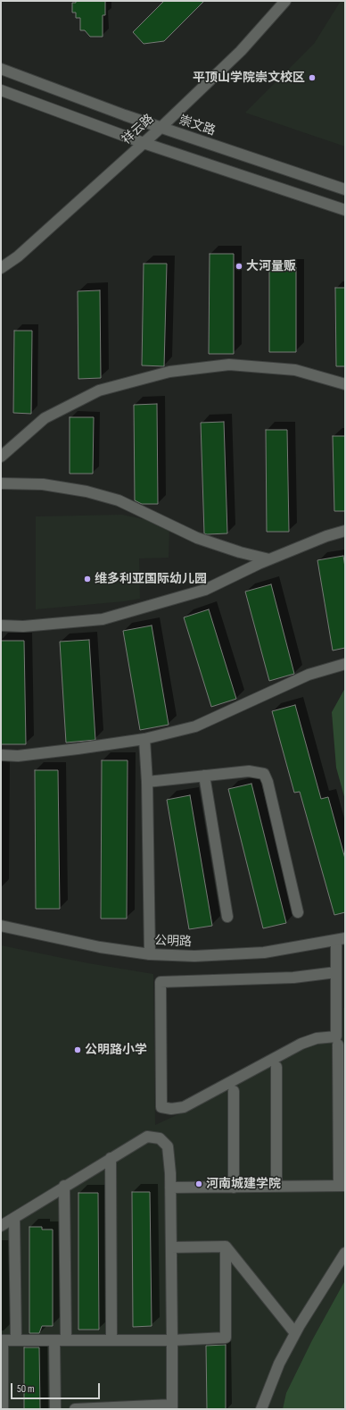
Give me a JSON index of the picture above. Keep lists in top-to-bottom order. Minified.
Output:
{"streets":{"street":["崇文路","祥云路","公明路"]},"crossings":[["崇文路","祥云路"]],"places":["平顶山学院崇文校区","大河量贩","维多利亚国际幼儿园","公明路小学","河南城建学院"],"scale_bar":"50 m"}
